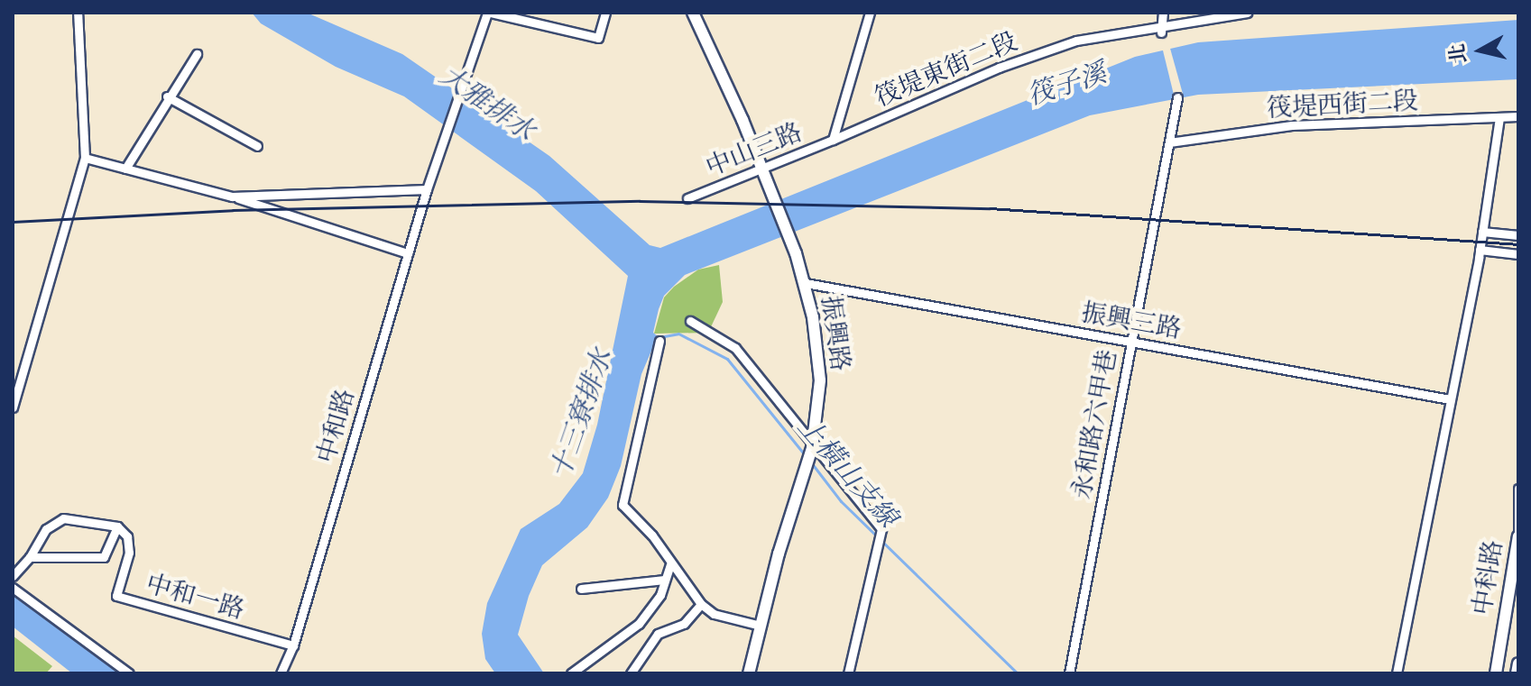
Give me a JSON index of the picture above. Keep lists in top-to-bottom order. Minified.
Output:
{"streets":{"street":["筏堤東街二段","筏堤西街二段","中山三路","振興三路","振興路","永和路六甲巷","中和路","中科路","中和一路"]},"crossings":[["筏堤東街二段","中山三路"],["筏堤西街二段","永和路六甲巷"],["中山三路","振興路"],["振興三路","振興路"],["振興三路","永和路六甲巷"],["中和路","中和一路"]],"water":["筏子溪","大雅排水","十三寮排水","上橫山支線"],"north":"left"}
